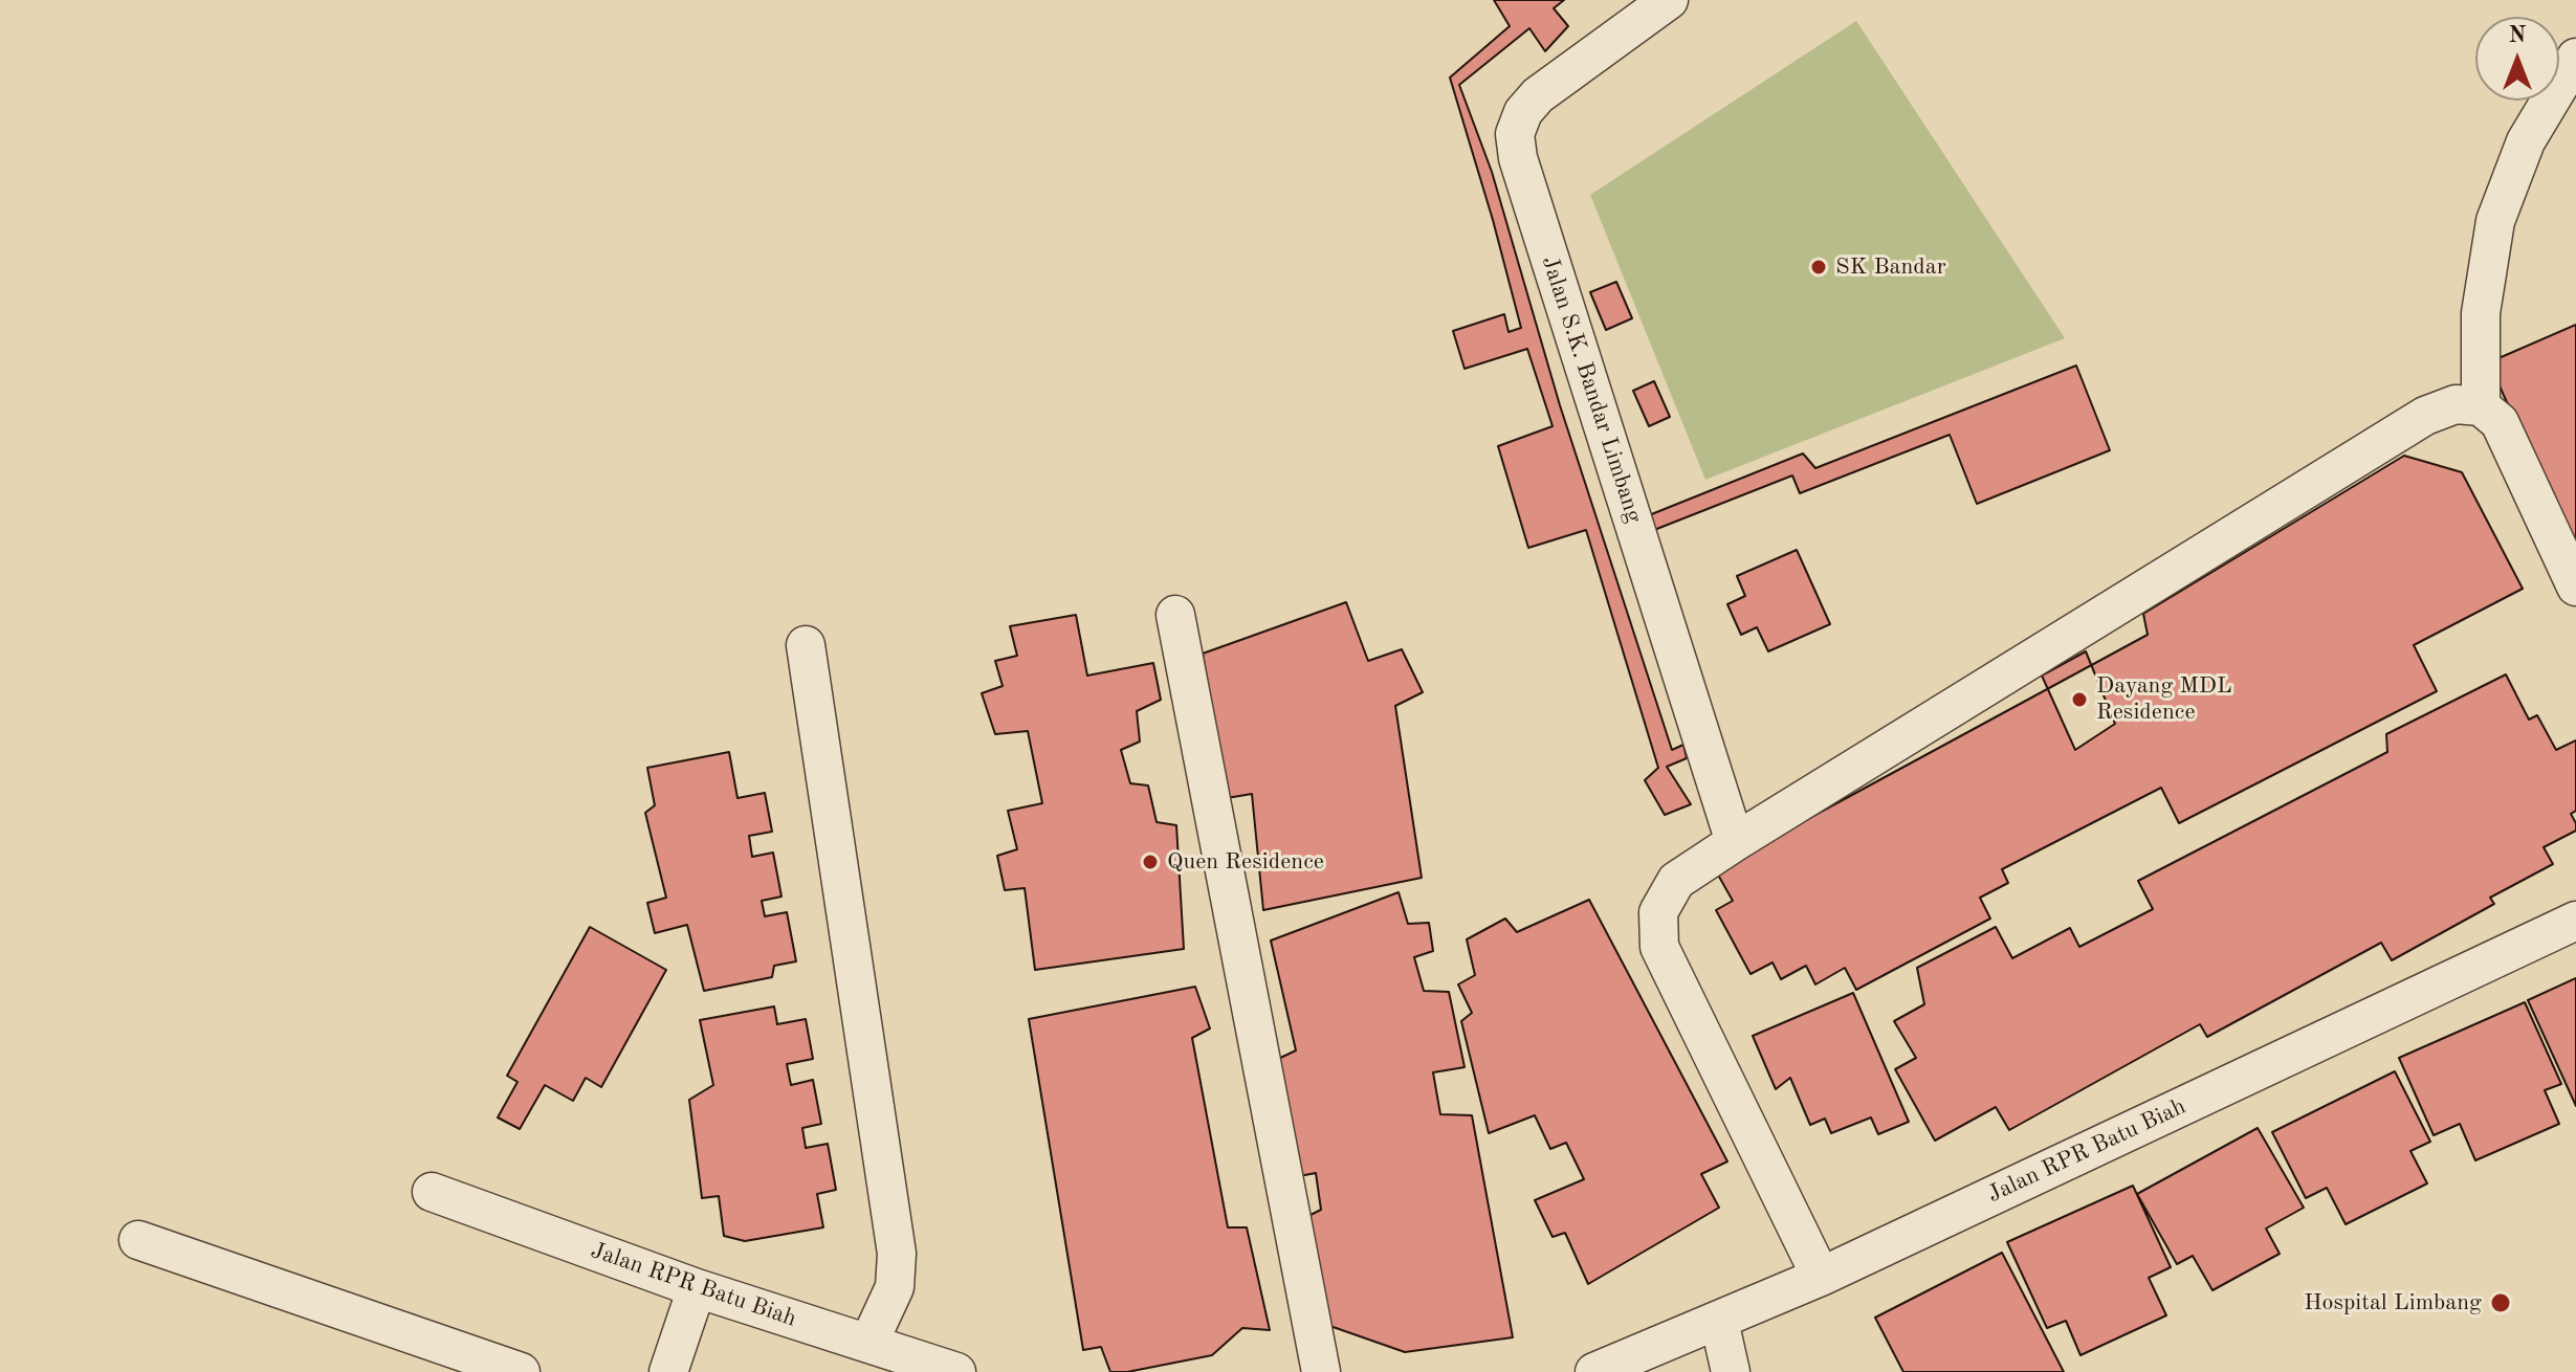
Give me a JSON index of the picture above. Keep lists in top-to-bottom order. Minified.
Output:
{"streets":{"street":["Jalan S.K. Bandar Limbang","Jalan RPR Batu Biah"]},"places":["SK Bandar","Dayang MDL Residence","Quen Residence","Hospital Limbang"],"north":"top"}
